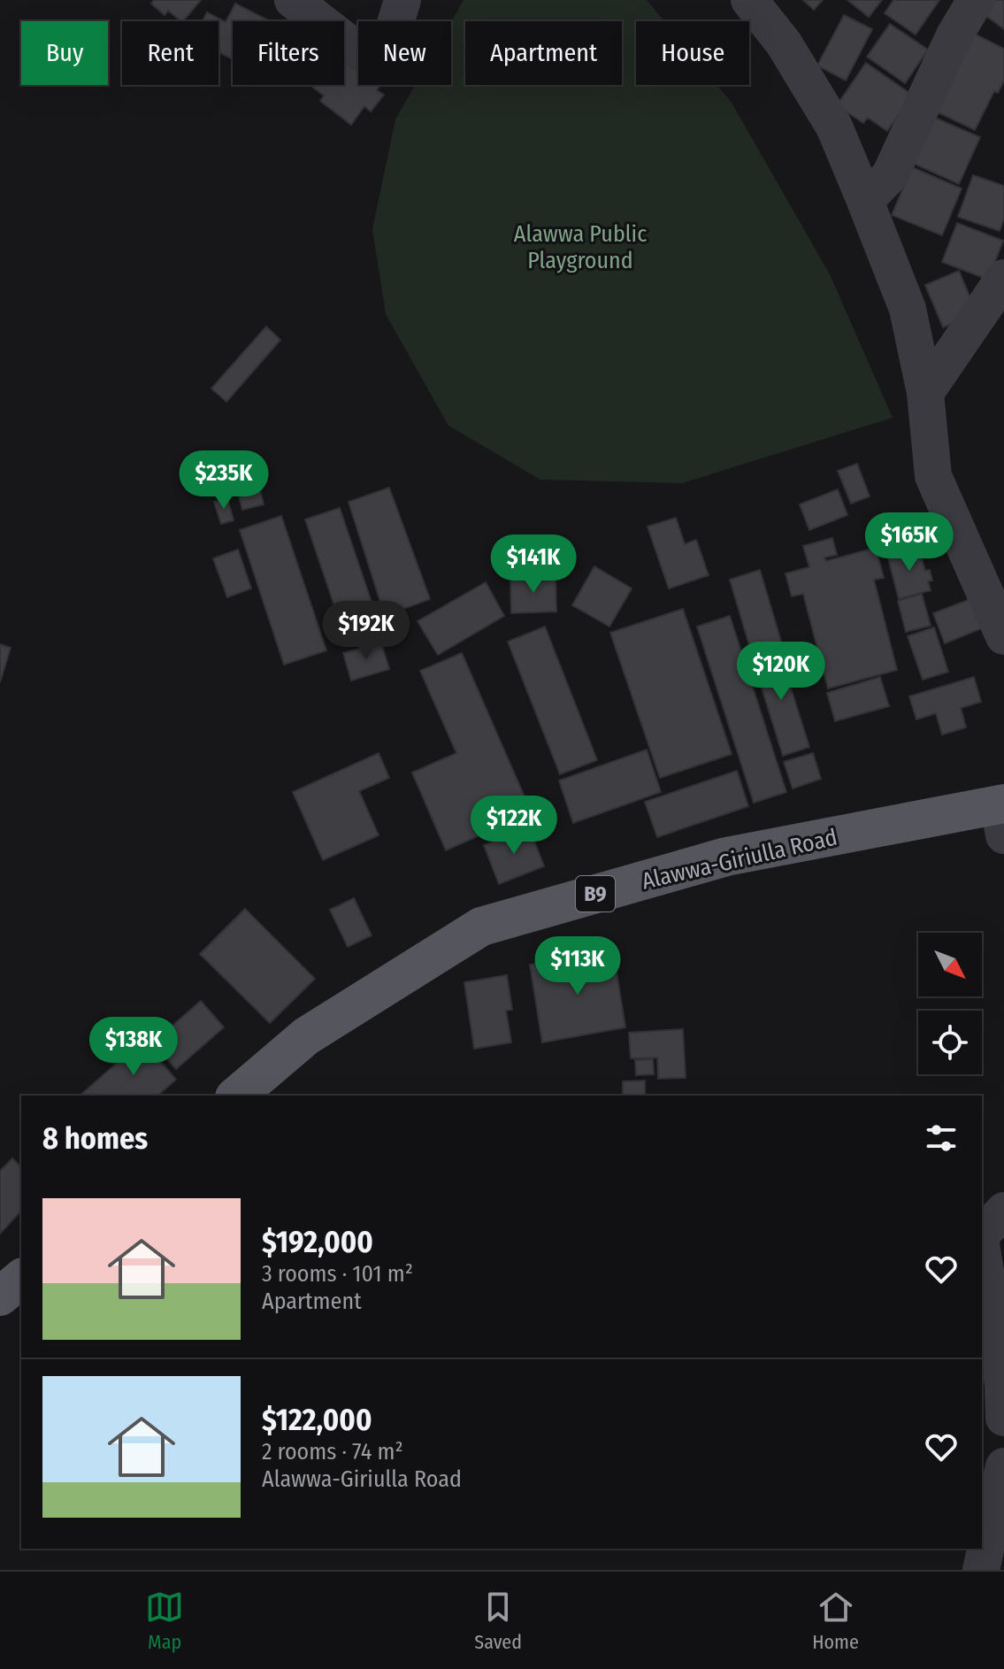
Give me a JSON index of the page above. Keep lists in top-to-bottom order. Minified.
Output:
{"streets":{"main road":["Alawwa-Giriulla Road","B9"]},"parks":["Alawwa Public Playground"],"north":"bottom right","page":{"chip":["Buy","Rent","Filters","New","Apartment","House"],"price":["$235K","$165K","$141K","$192K","$120K","$122K","$113K","$138K"],"heading":"8 homes","list":[{"name":"$192,000","note":"3 rooms · 101 m² · Apartment"},{"name":"$122,000","note":"2 rooms · 74 m² · Alawwa-Giriulla Road"}],"tabs":["Map","Saved","Home"]}}
